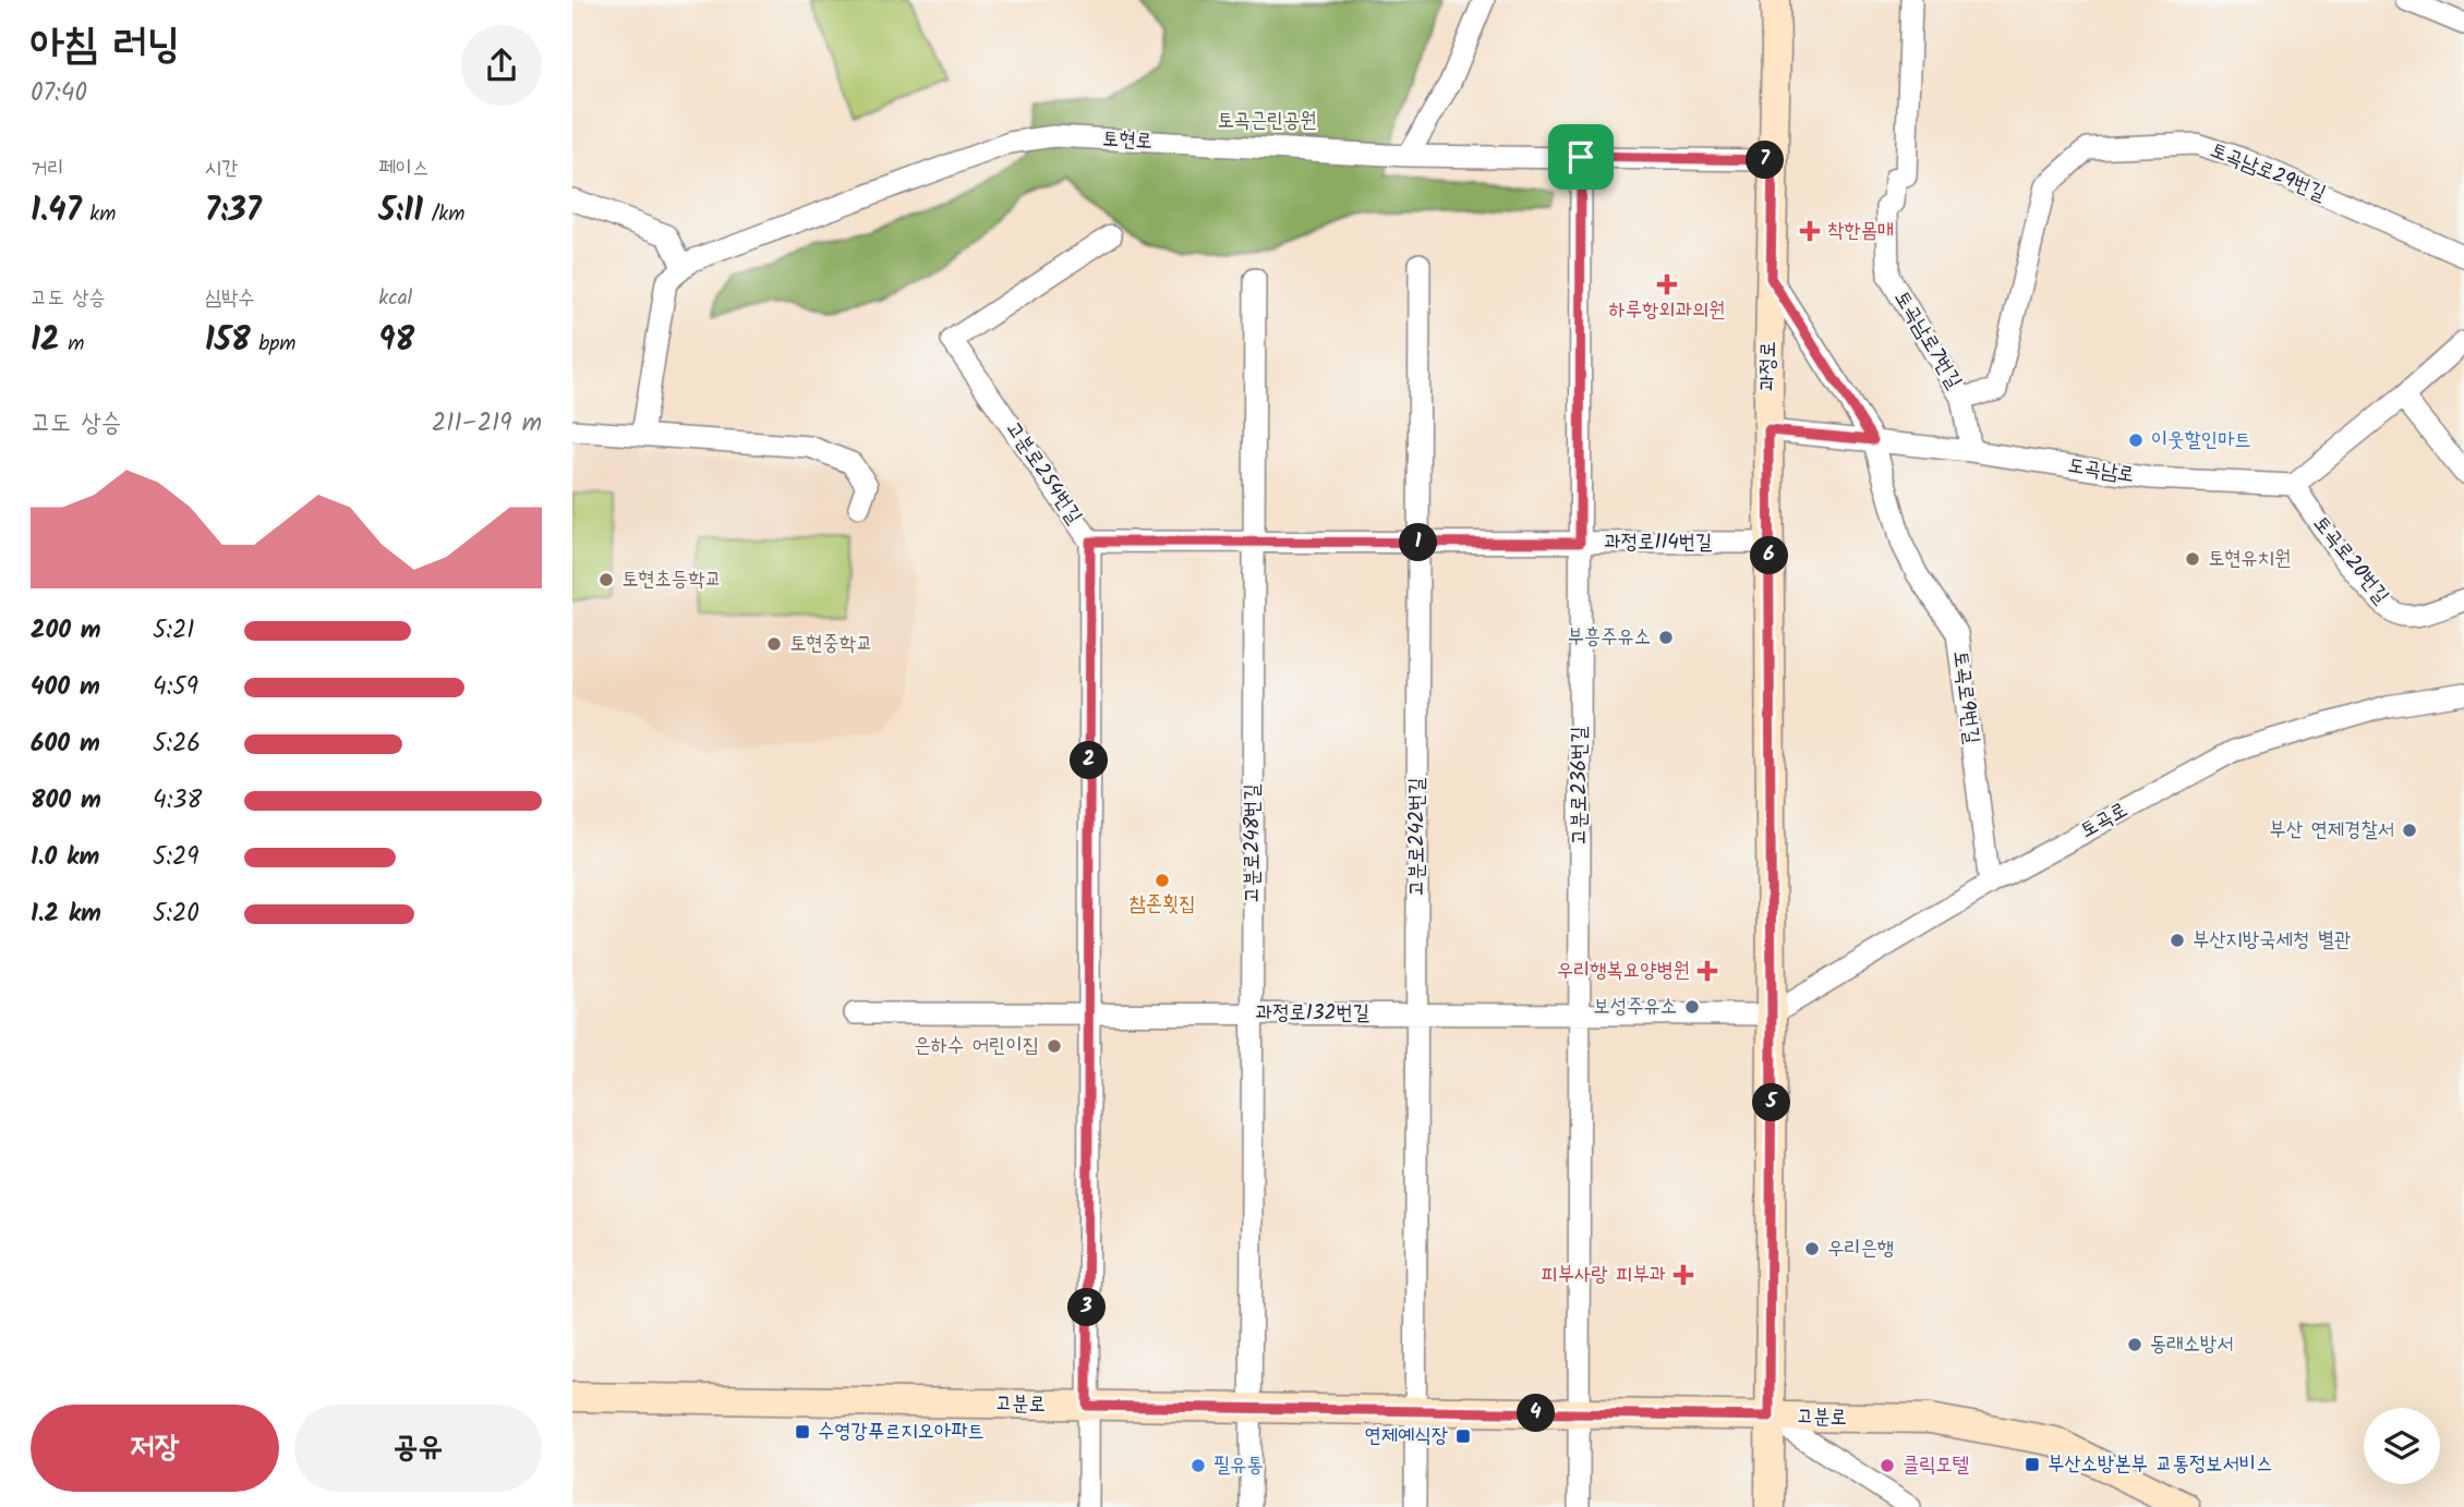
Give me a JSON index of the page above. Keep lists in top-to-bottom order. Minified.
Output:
{"streets":{"main road":["과정로","고분로"],"street":["토현로","토곡남로29번길","토곡남로7번길","도곡남로","고분로254번길","과정로114번길","토곡로20번길","토곡로9번길","고분로236번길","토곡로","고분로242번길","고분로248번길","과정로132번길"]},"crossings":[["토현로","과정로"],["토현로","고분로236번길"],["토곡남로29번길","토곡남로7번길"],["토곡남로7번길","도곡남로"],["과정로","도곡남로"],["과정로","과정로114번길"],["과정로","토곡로9번길"],["과정로","토곡로"],["과정로","과정로132번길"],["과정로","고분로"],["도곡남로","토곡로20번길"],["도곡남로","토곡로9번길"],["고분로254번길","과정로114번길"],["고분로254번길","과정로132번길"],["고분로254번길","고분로"],["과정로114번길","고분로236번길"],["과정로114번길","고분로242번길"],["과정로114번길","고분로248번길"],["토곡로9번길","토곡로"],["고분로236번길","과정로132번길"],["고분로236번길","고분로"],["토곡로","과정로132번길"],["고분로242번길","과정로132번길"],["고분로242번길","고분로"],["고분로248번길","과정로132번길"],["고분로248번길","고분로"]],"parks":["토곡근린공원"],"places":{"health":["착한몸매","하루항외과의원","우리행복요양병원","피부사랑 피부과"],"other":["이웃할인마트","토현유치원","토현초등학교","부흥주유소","토현중학교","부산 연제경찰서","참존횟집","부산지방국세청 별관","보성주유소","은하수 어린이집","우리은행","동래소방서","필유통","클릭모텔"],"transit":["수영강푸르지오아파트","연제예식장","부산소방본부 교통정보서비스"]},"page":{"heading":["아침 러닝","07:40"],"stats":[["거리","1.47 km"],["시간","7:37"],["페이스","5:11 /km"],["고도 상승","12 m"],["심박수","158 bpm"],["kcal","98"]],"pins":["7","1","6","2","5","3","4"],"chart":["고도 상승","211–219 m"],"list":[{"name":"200 m","note":"5:21"},{"name":"400 m","note":"4:59"},{"name":"600 m","note":"5:26"},{"name":"800 m","note":"4:38"},{"name":"1.0 km","note":"5:29"},{"name":"1.2 km","note":"5:20"}],"buttons":["저장","공유"]}}
